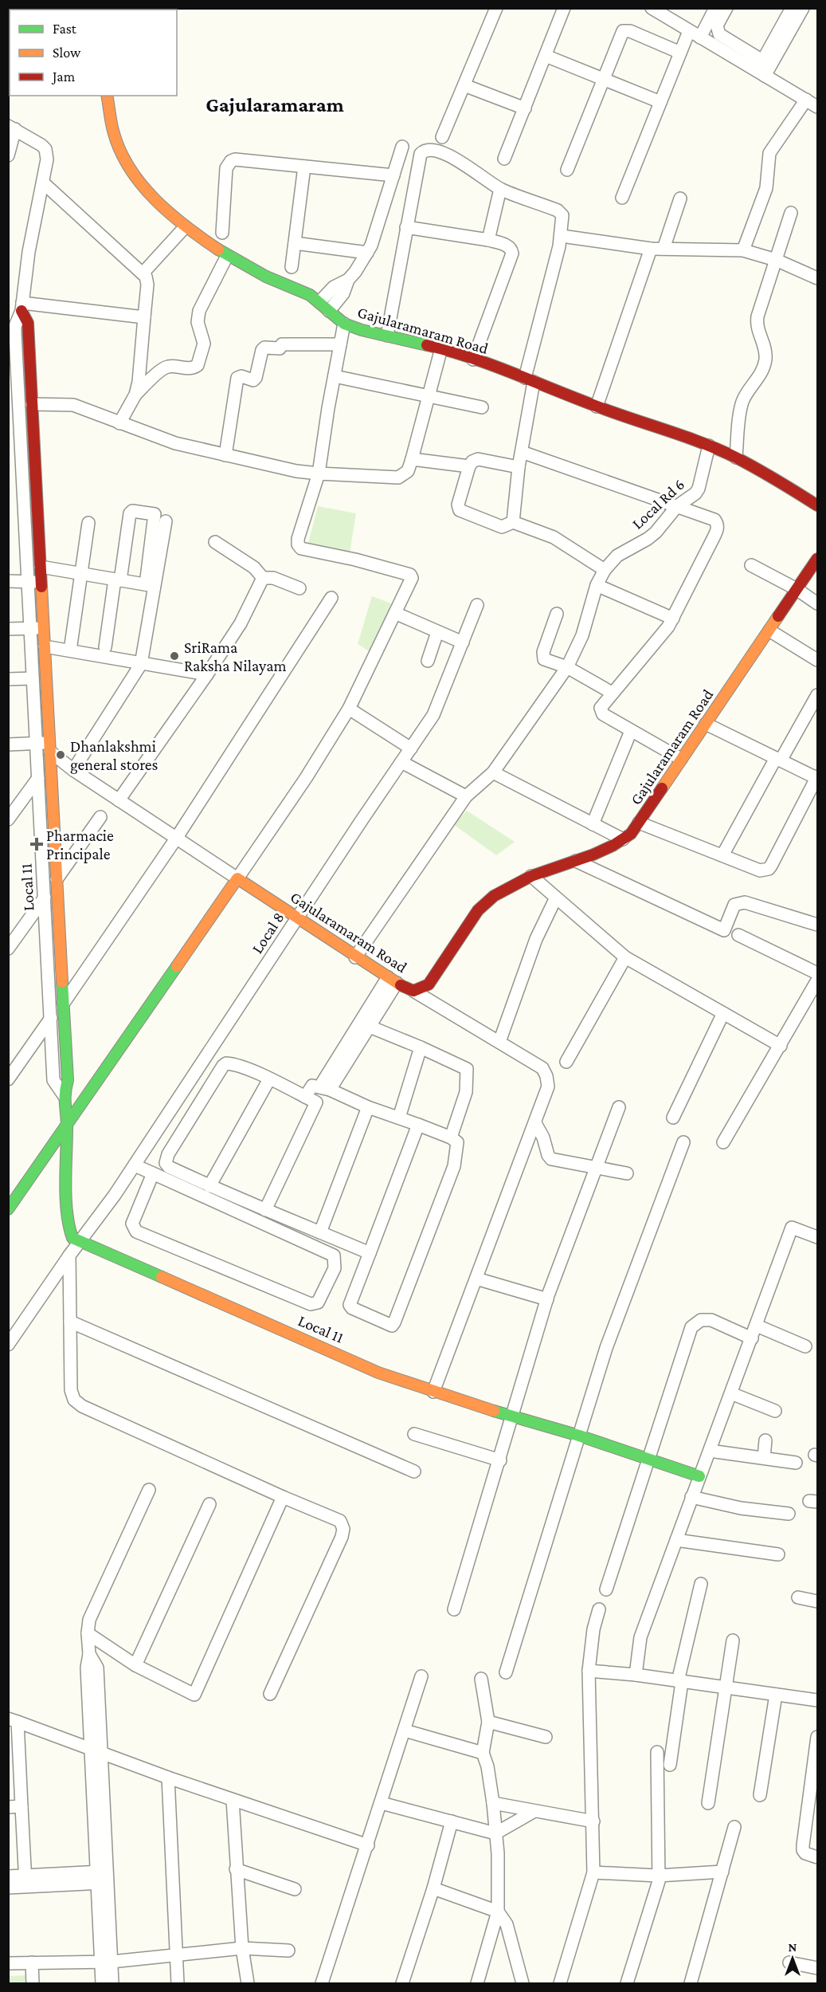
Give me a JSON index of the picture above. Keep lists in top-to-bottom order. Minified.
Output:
{"streets":{"main road":["Gajularamaram Road","Local 11"],"street":["Local Rd 6","Local 8"]},"crossings":[["Gajularamaram Road","Local Rd 6"],["Gajularamaram Road","Local 8"],["Local 11","Local 8"]],"districts":["Gajularamaram"],"places":{"other":["SriRama Raksha Nilayam","Dhanlakshmi general stores"],"health":["Pharmacie Principale"]},"legend":["Fast","Slow","Jam"],"north":"top"}
